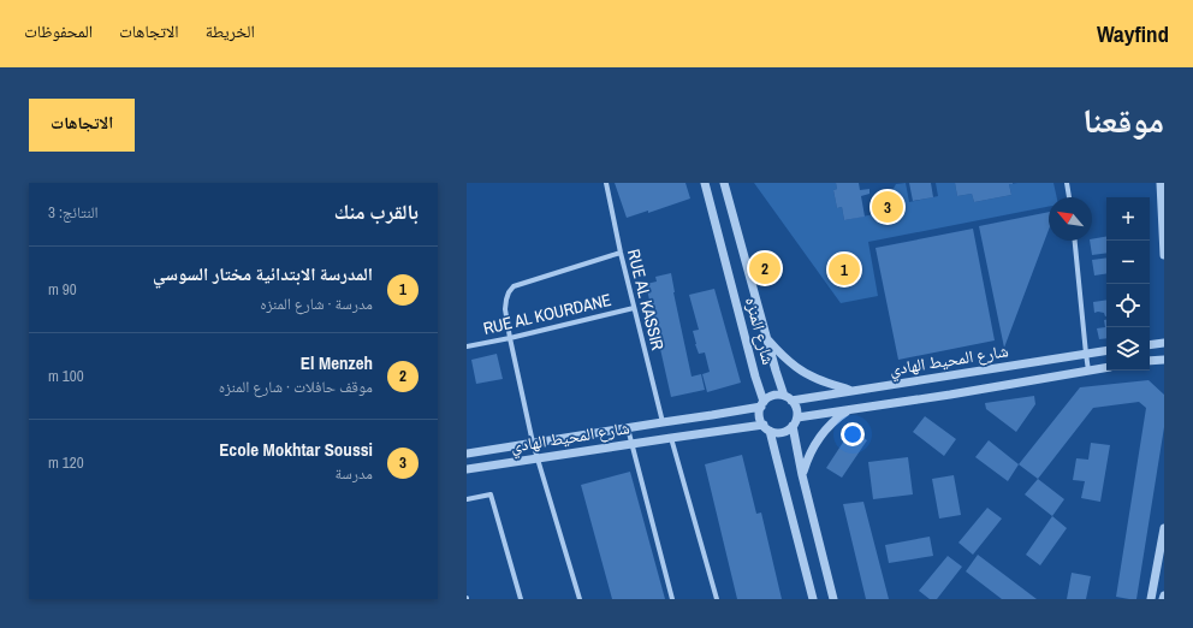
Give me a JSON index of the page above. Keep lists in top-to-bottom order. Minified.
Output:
{"streets":{"street":["RUE AL KASSIR","RUE AL KOURDANE","شارع المنزه","شارع المحيط الهادي"]},"crossings":[["RUE AL KASSIR","RUE AL KOURDANE"],["RUE AL KASSIR","شارع المحيط الهادي"],["شارع المنزه","شارع المحيط الهادي"]],"north":"top left","page":{"header":"Wayfind","nav":["الخريطة","الاتجاهات","المحفوظات"],"title":"موقعنا","buttons":"الاتجاهات","heading":["بالقرب منك","النتائج: 3"],"pins":["3","2","1"],"map_buttons":["+","−"],"list":[{"mark":"1","name":"المدرسة الابتدائية مختار السوسي","note":"مدرسة · شارع المنزه","value":"90 m"},{"mark":"2","name":"El Menzeh","note":"موقف حافلات · شارع المنزه","value":"100 m"},{"mark":"3","name":"Ecole Mokhtar Soussi","note":"مدرسة","value":"120 m"}]}}
